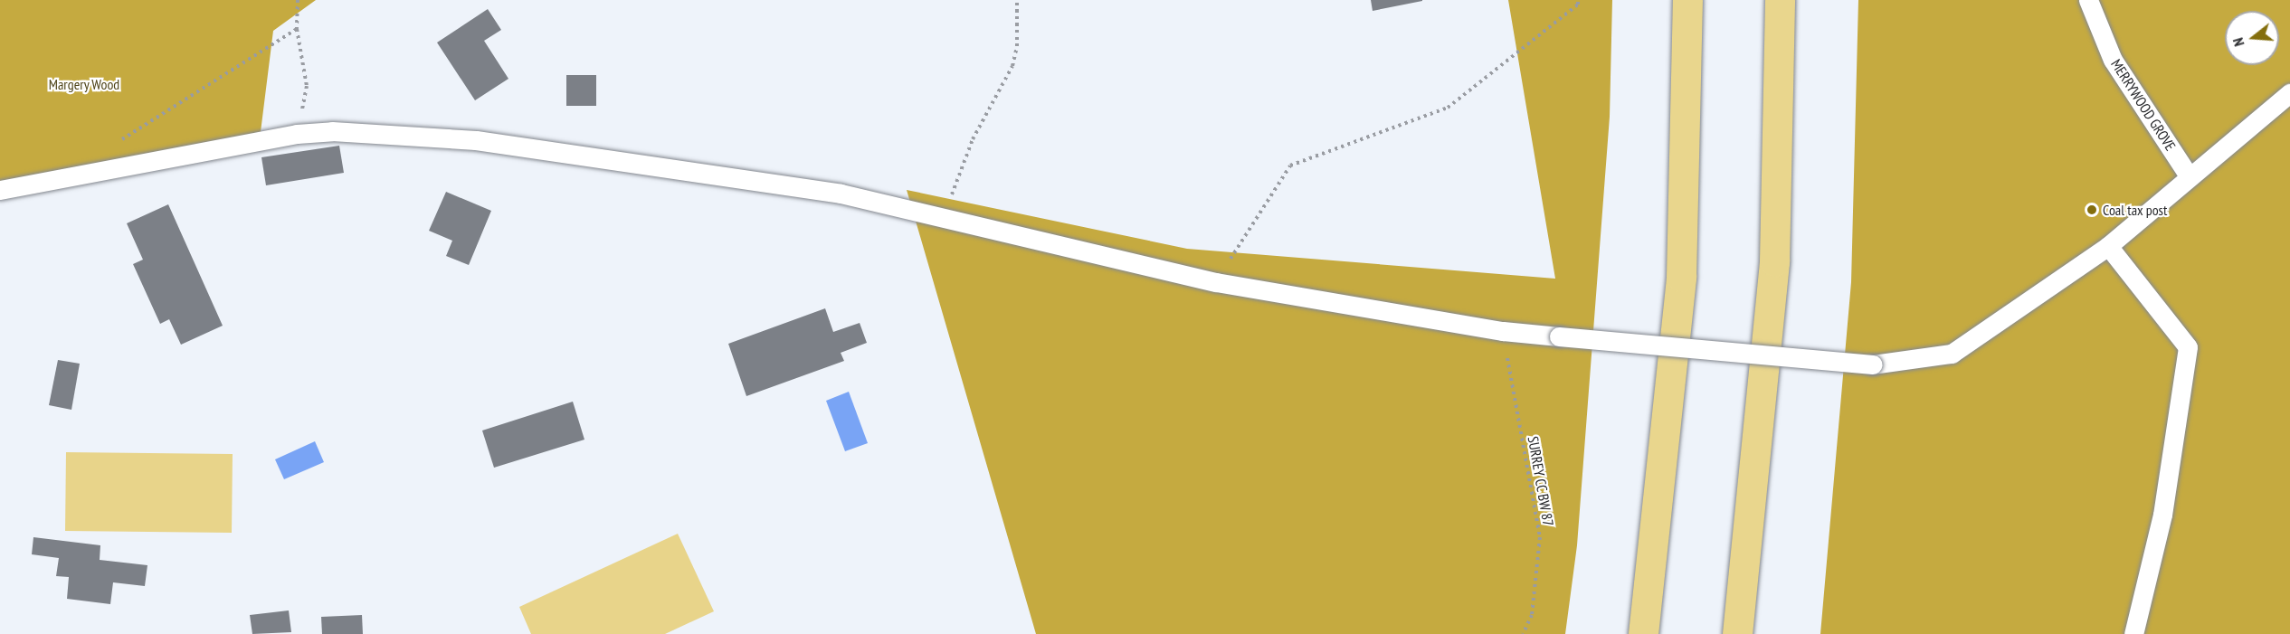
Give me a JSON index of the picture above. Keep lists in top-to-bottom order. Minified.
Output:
{"streets":{"lane":["MERRYWOOD GROVE"],"path":["SURREY CC BW 87"]},"parks":["Margery Wood"],"places":["Coal tax post"],"north":"left"}
